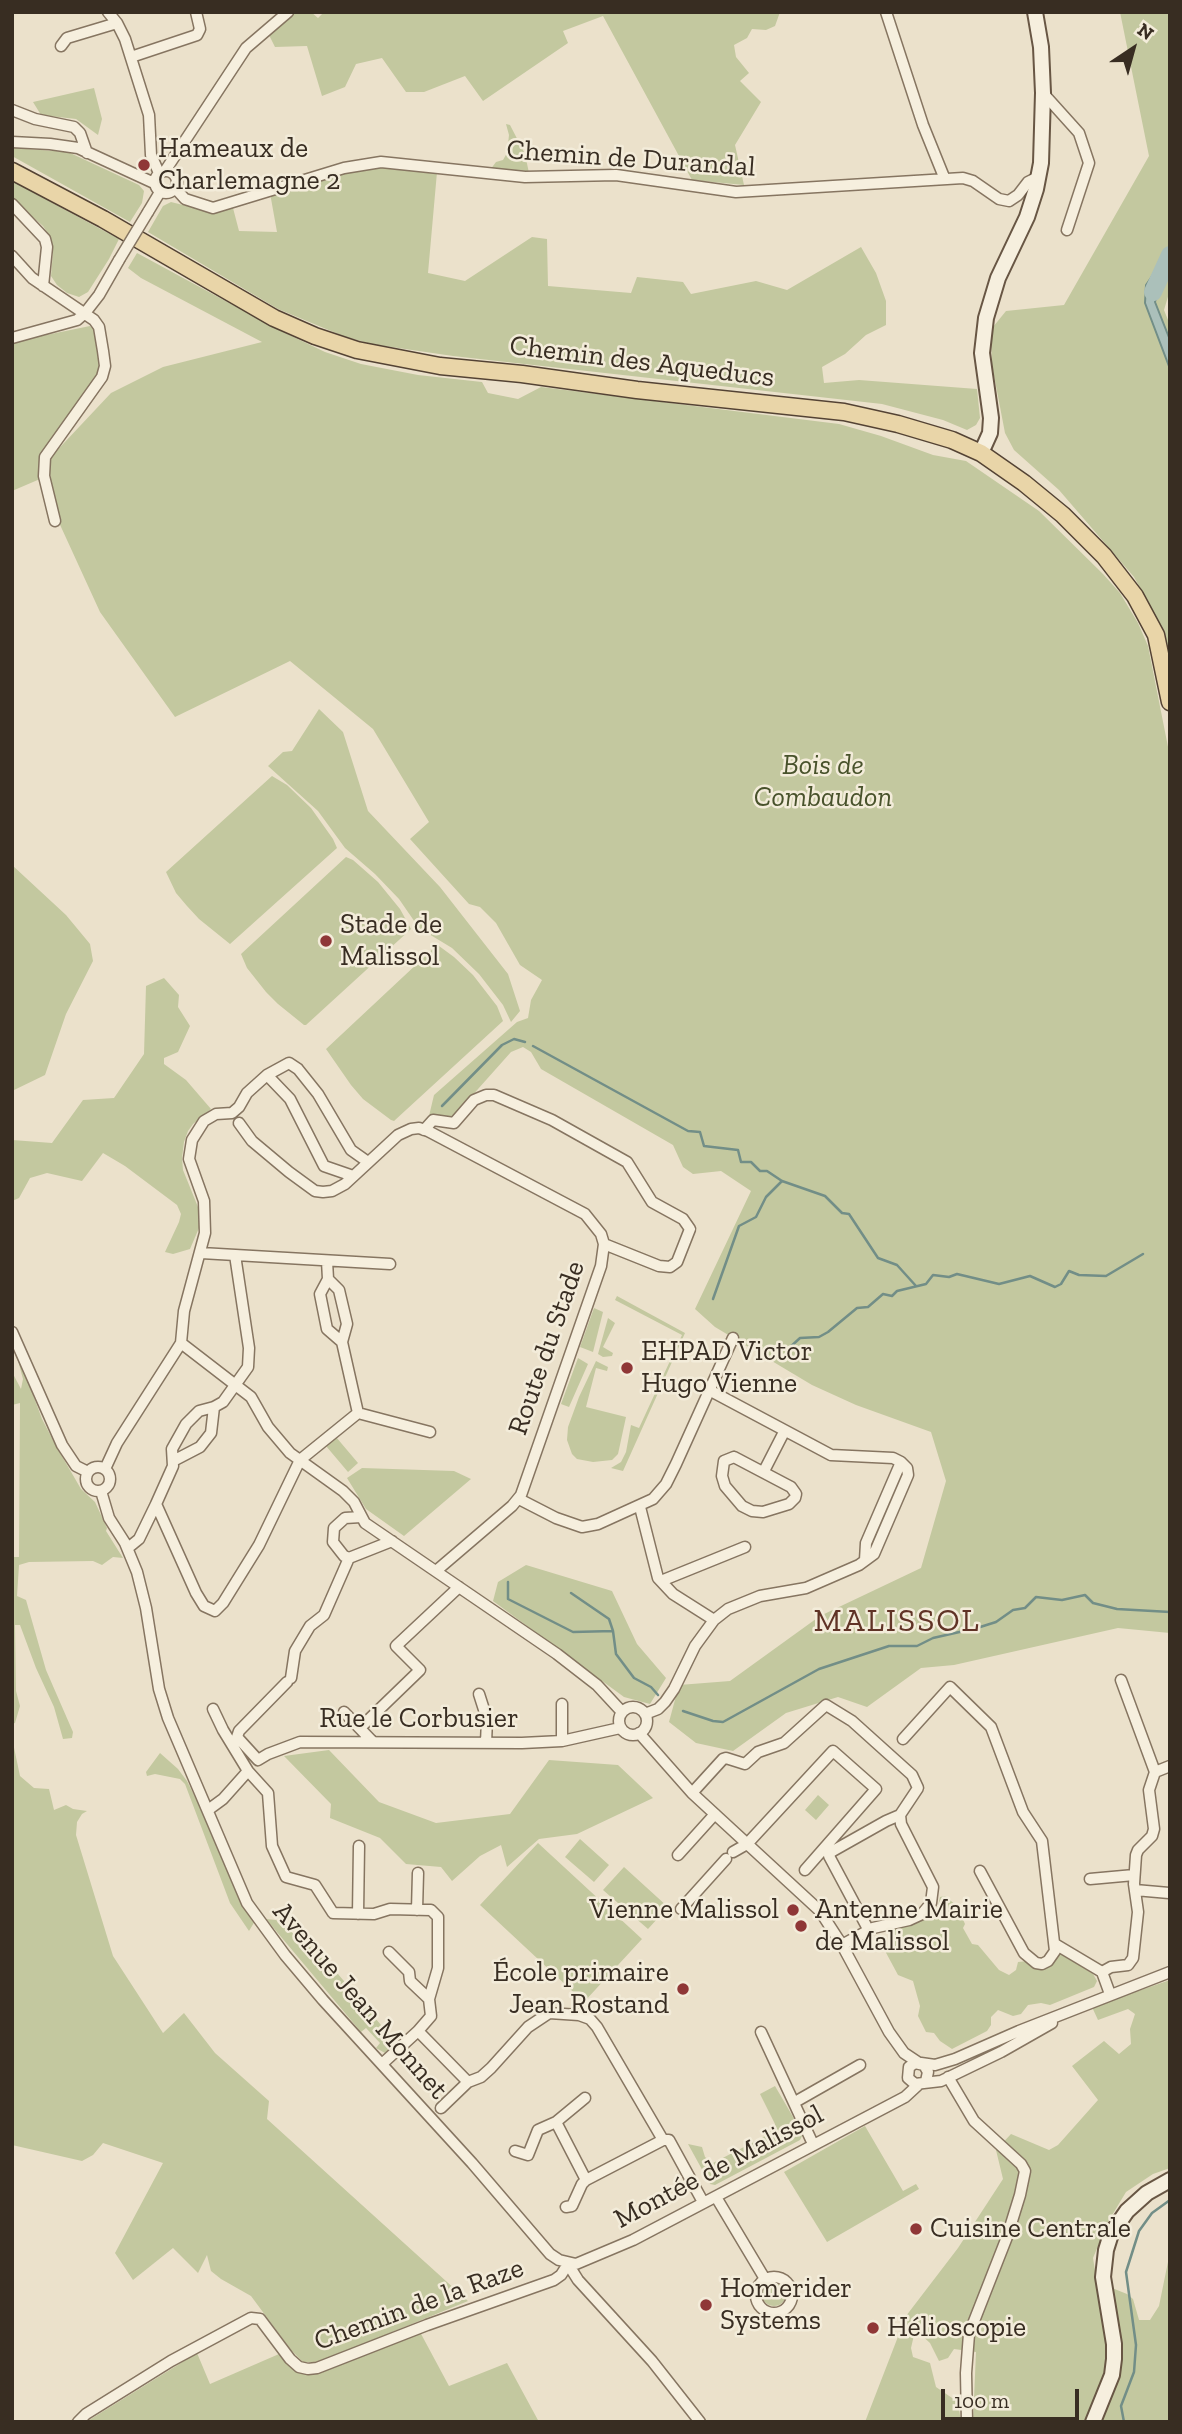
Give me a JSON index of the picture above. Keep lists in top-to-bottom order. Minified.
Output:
{"streets":{"main road":["Chemin des Aqueducs"],"street":["Chemin de Durandal","Route du Stade","Rue le Corbusier","Avenue Jean Monnet","Montée de Malissol","Chemin de la Raze"]},"crossings":[["Avenue Jean Monnet","Montée de Malissol"],["Avenue Jean Monnet","Chemin de la Raze"],["Montée de Malissol","Chemin de la Raze"]],"districts":["MALISSOL"],"parks":["Bois de Combaudon"],"places":["Hameaux de Charlemagne 2","Stade de Malissol","EHPAD Victor Hugo Vienne","Vienne Malissol","Antenne Mairie de Malissol","École primaire Jean Rostand","Cuisine Centrale","Homerider Systems","Hélioscopie"],"scale_bar":"100 m","north":"top right"}
